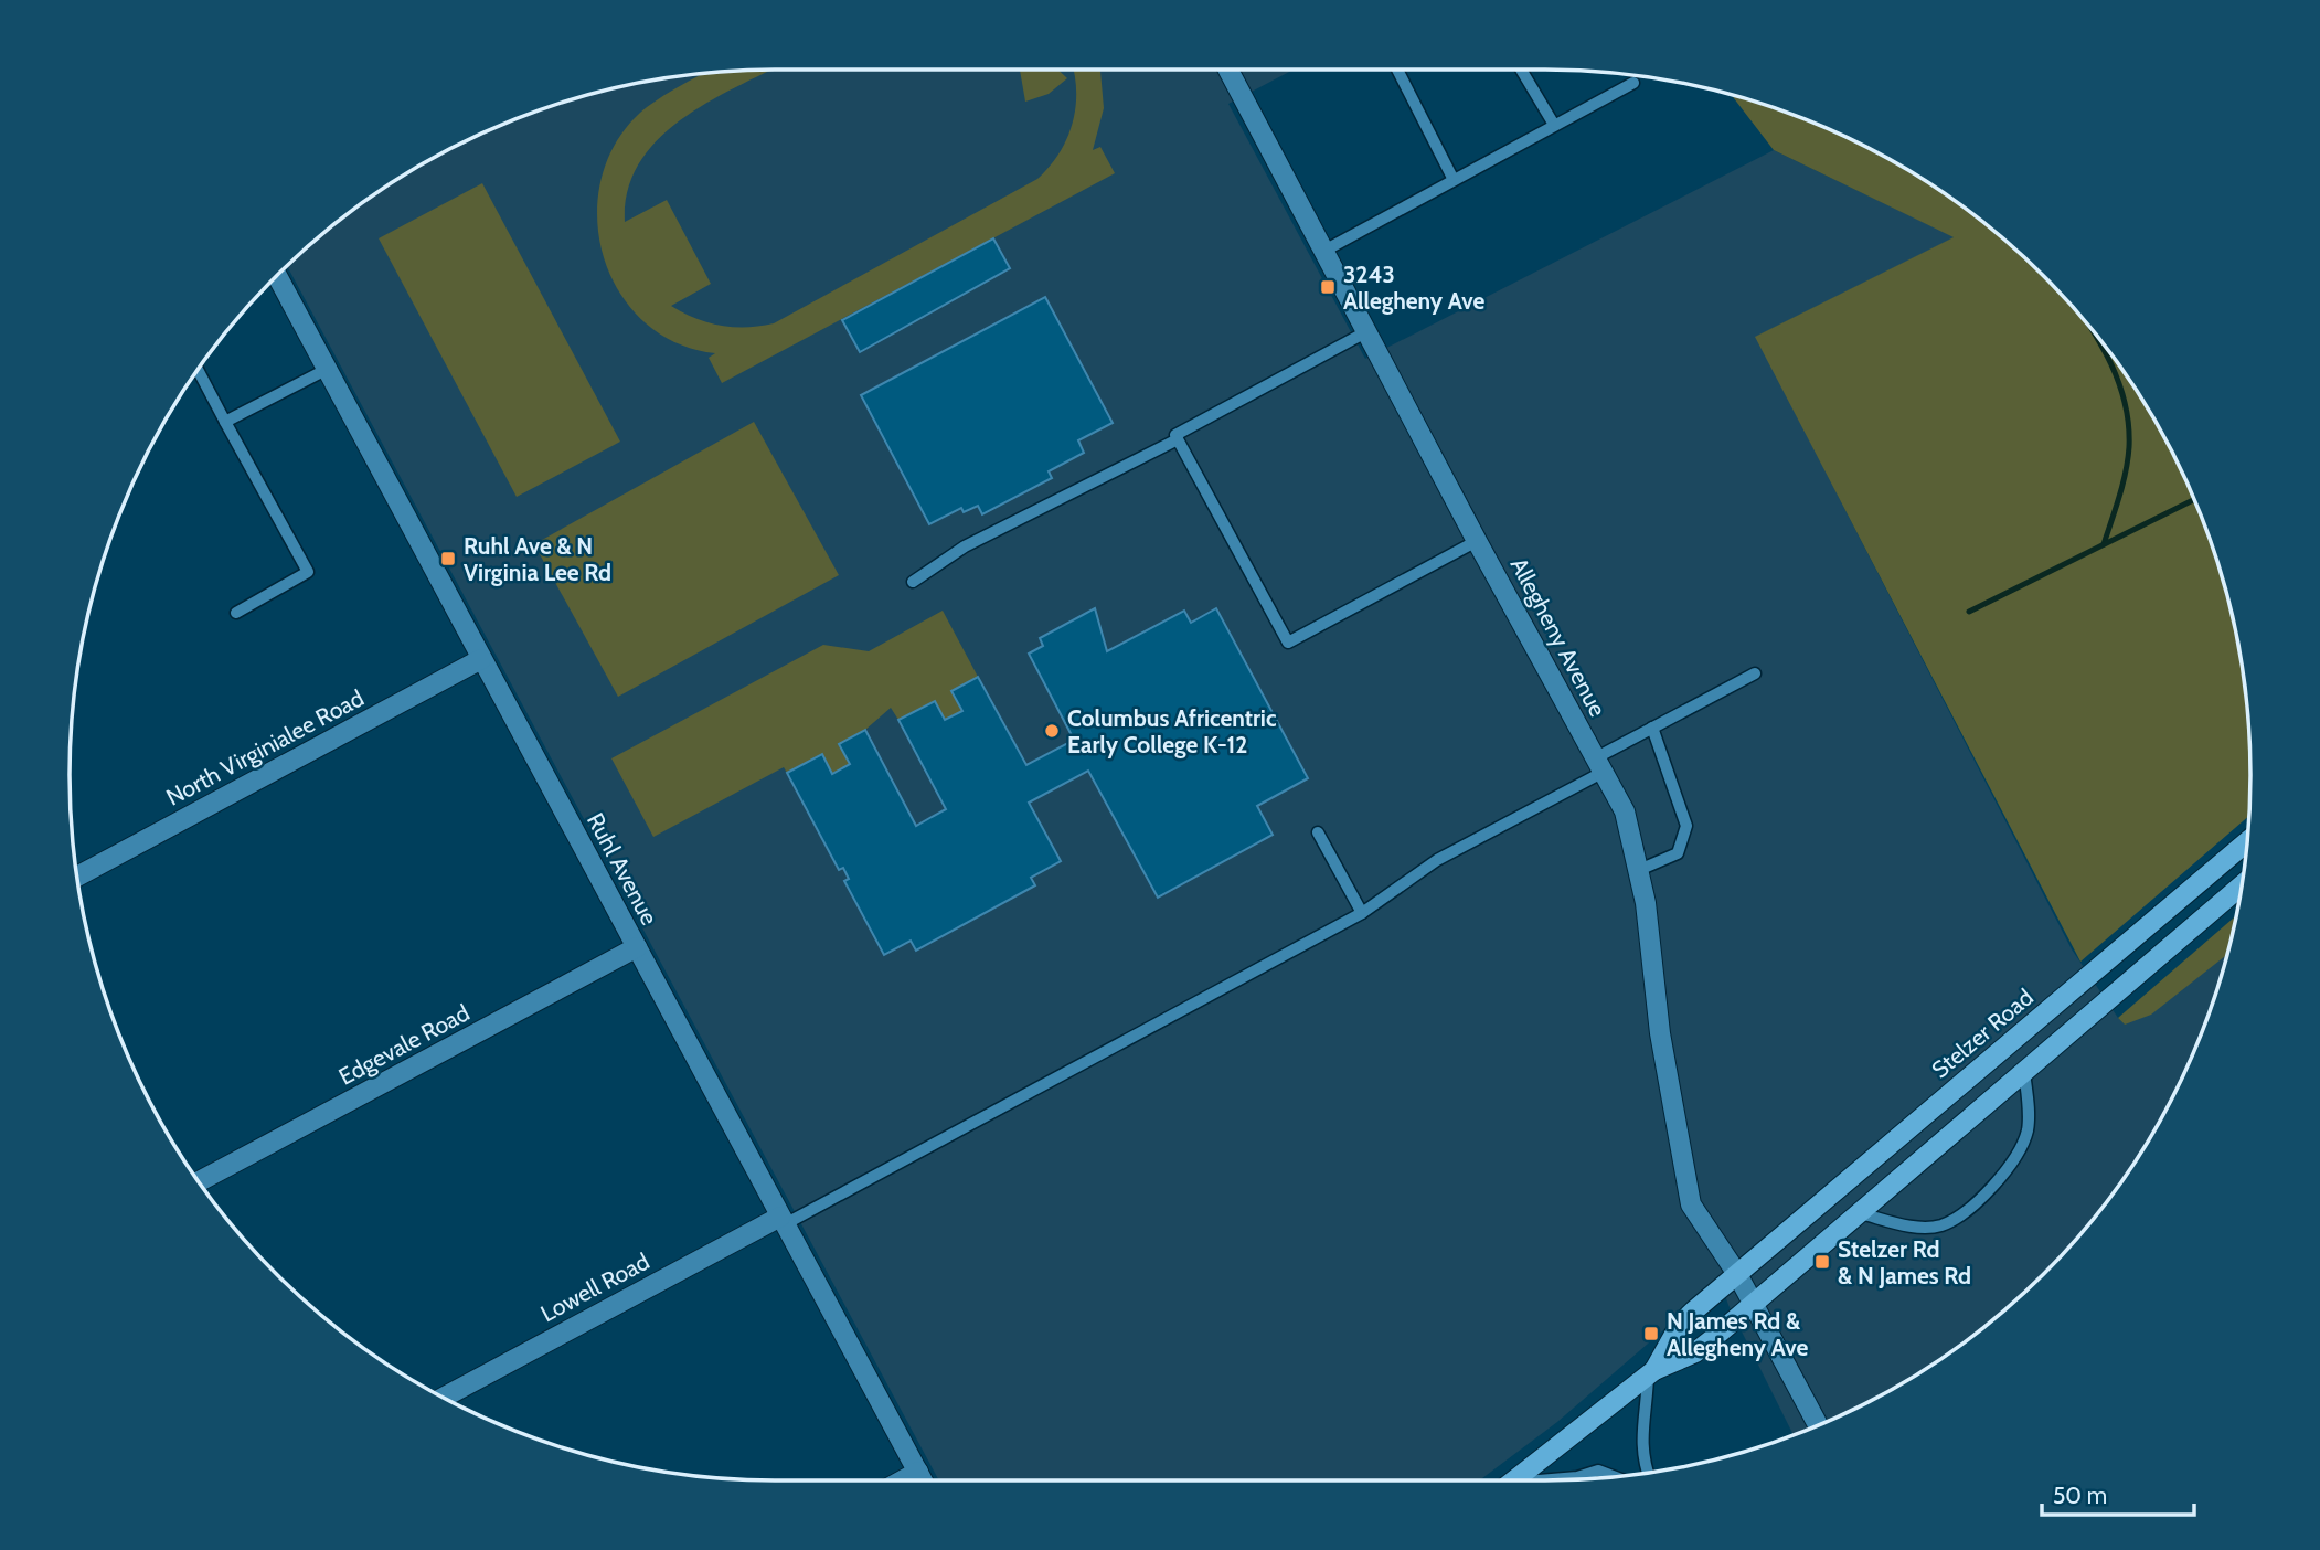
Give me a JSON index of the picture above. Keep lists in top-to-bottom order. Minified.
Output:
{"streets":{"main road":["Stelzer Road"],"street":["Allegheny Avenue","North Virginialee Road","Ruhl Avenue","Edgevale Road","Lowell Road"]},"crossings":[["Allegheny Avenue","Stelzer Road"],["North Virginialee Road","Ruhl Avenue"],["Ruhl Avenue","Edgevale Road"],["Ruhl Avenue","Lowell Road"]],"places":{"transit":["3243 Allegheny Ave","Ruhl Ave & N Virginia Lee Rd","Stelzer Rd & N James Rd","N James Rd & Allegheny Ave"],"other":["Columbus Africentric Early College K-12"]},"scale_bar":"50 m"}
